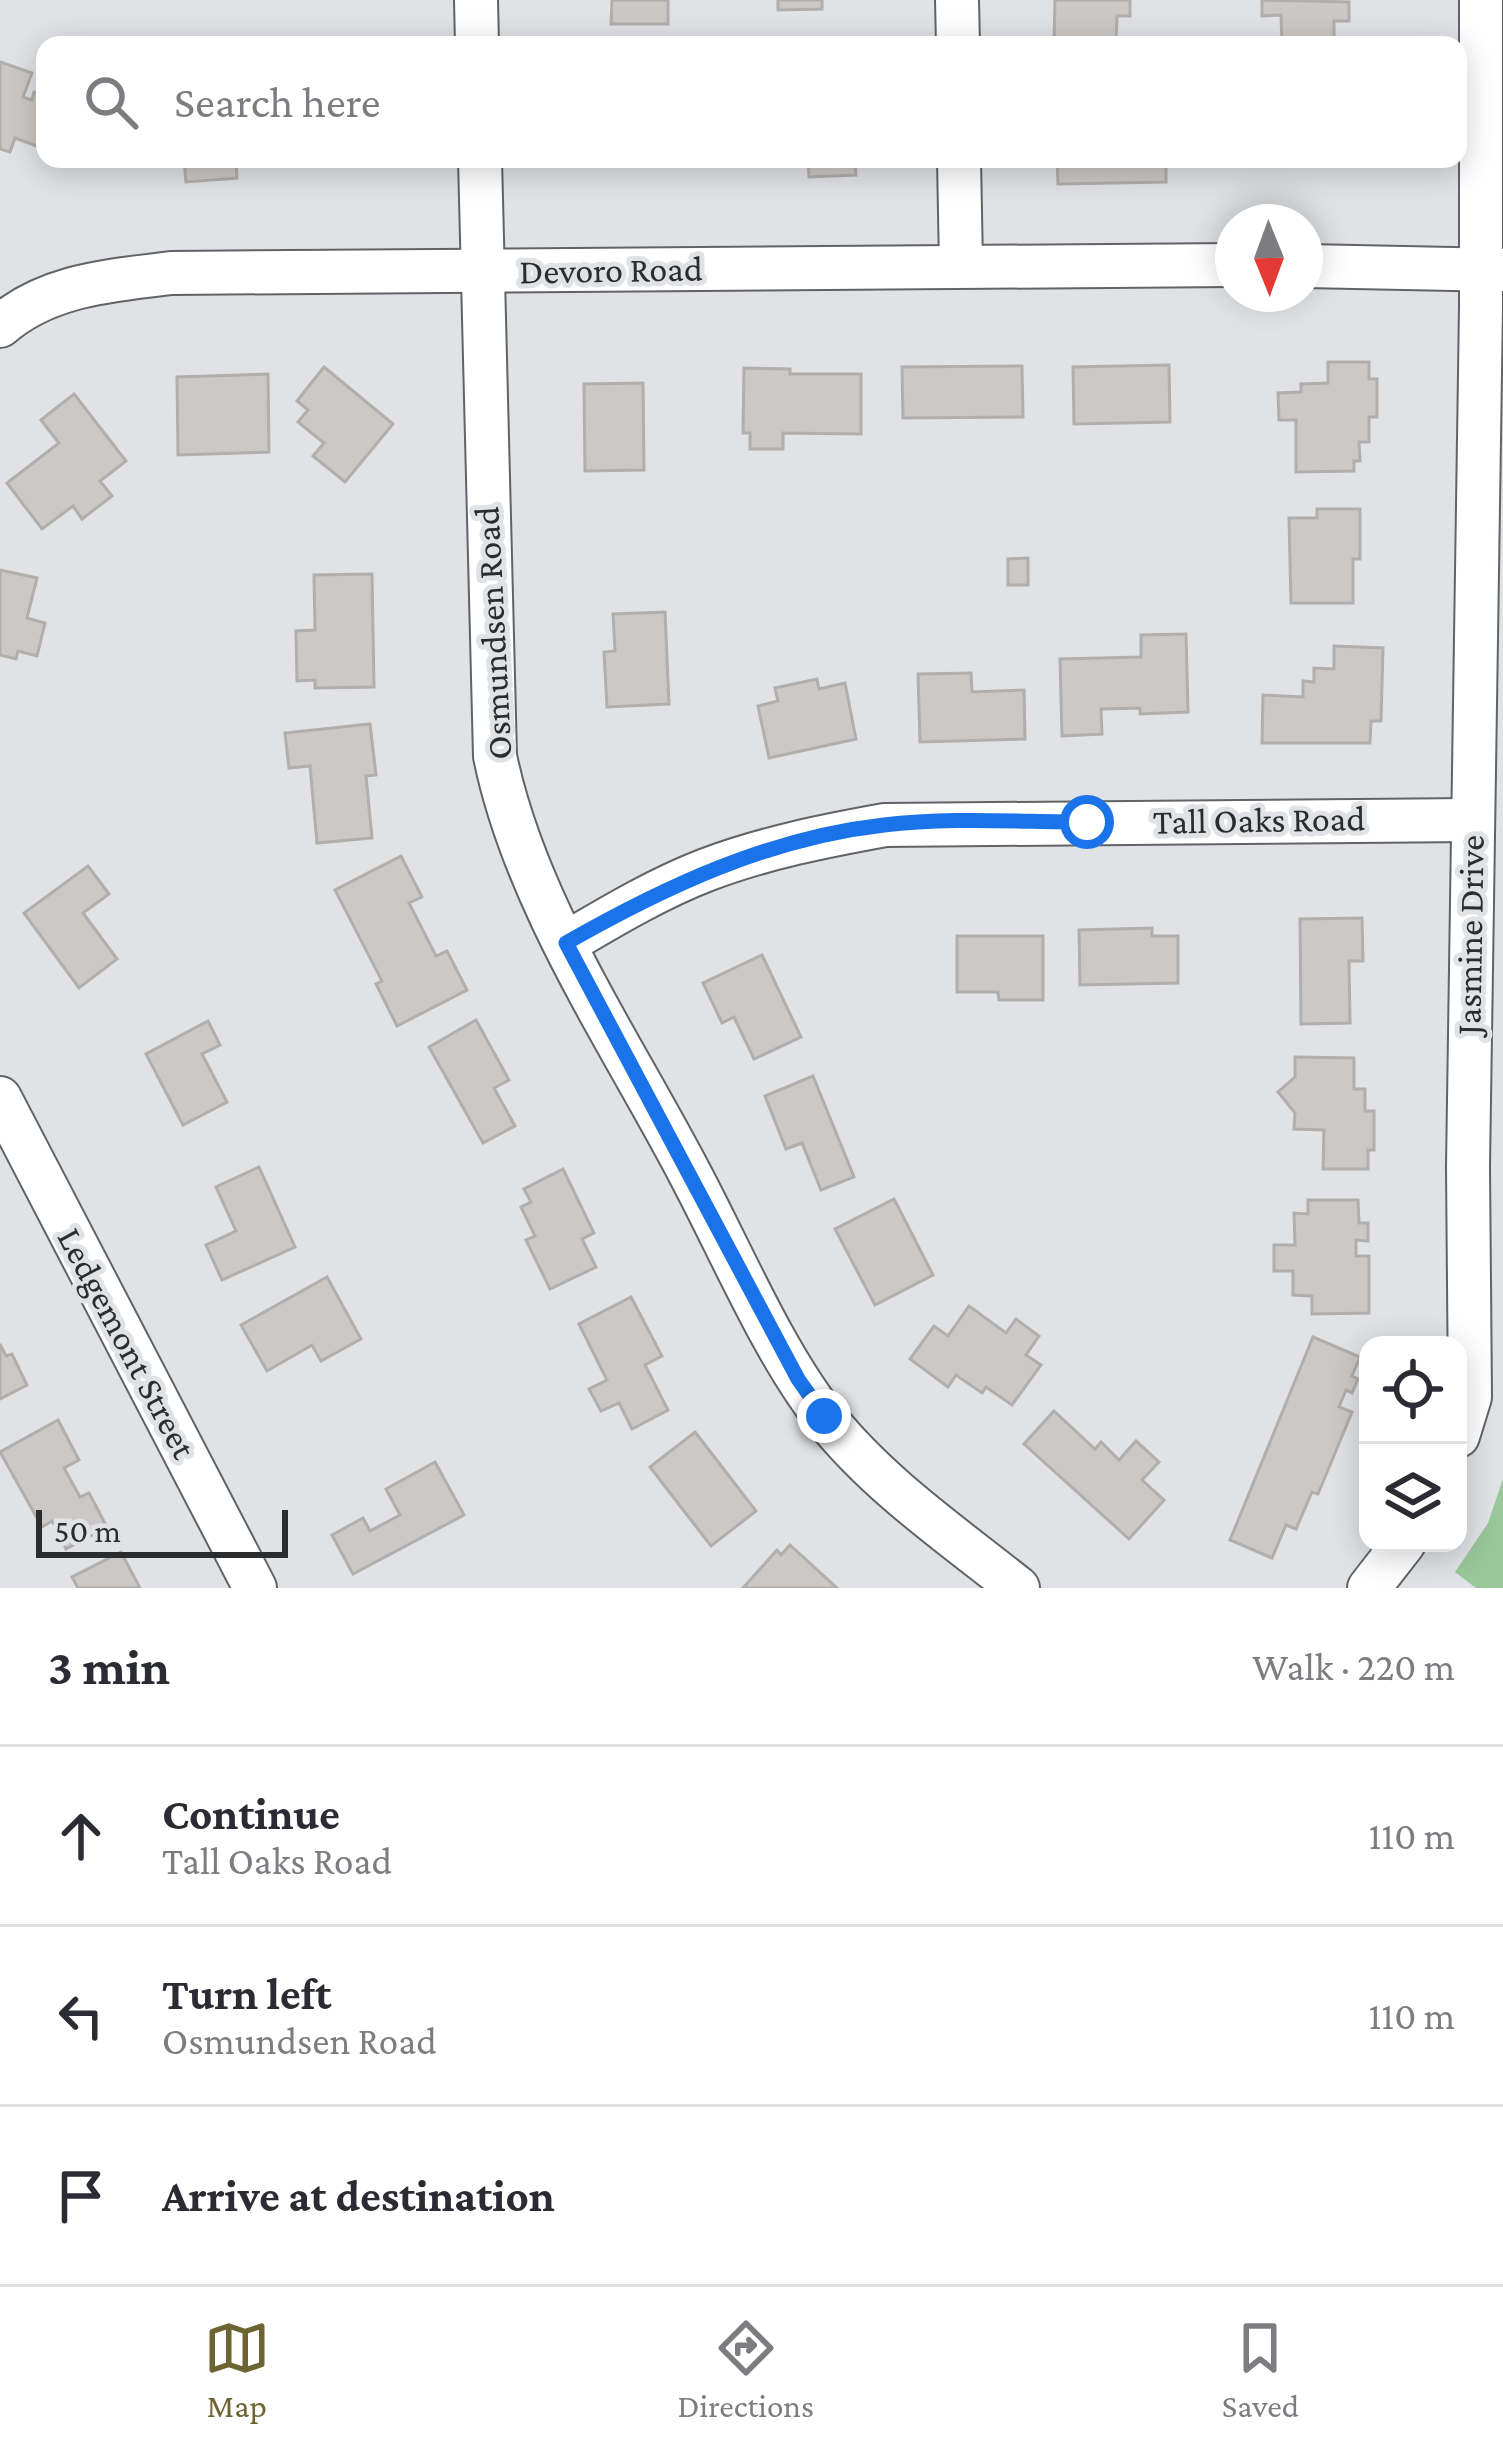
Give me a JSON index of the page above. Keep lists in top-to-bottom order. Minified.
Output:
{"streets":{"street":["Devoro Road","Osmundsen Road","Tall Oaks Road","Jasmine Drive","Ledgemont Street"]},"crossings":[["Devoro Road","Osmundsen Road"],["Osmundsen Road","Tall Oaks Road"],["Tall Oaks Road","Jasmine Drive"]],"scale_bar":"50 m","north":"bottom","page":{"search":"Search here","scale":"50 m","heading":["3 min","Walk · 220 m"],"list":[["Continue","Tall Oaks Road","110 m"],["Turn left","Osmundsen Road","110 m"],"Arrive at destination"],"nav":["Map","Directions","Saved"]}}
